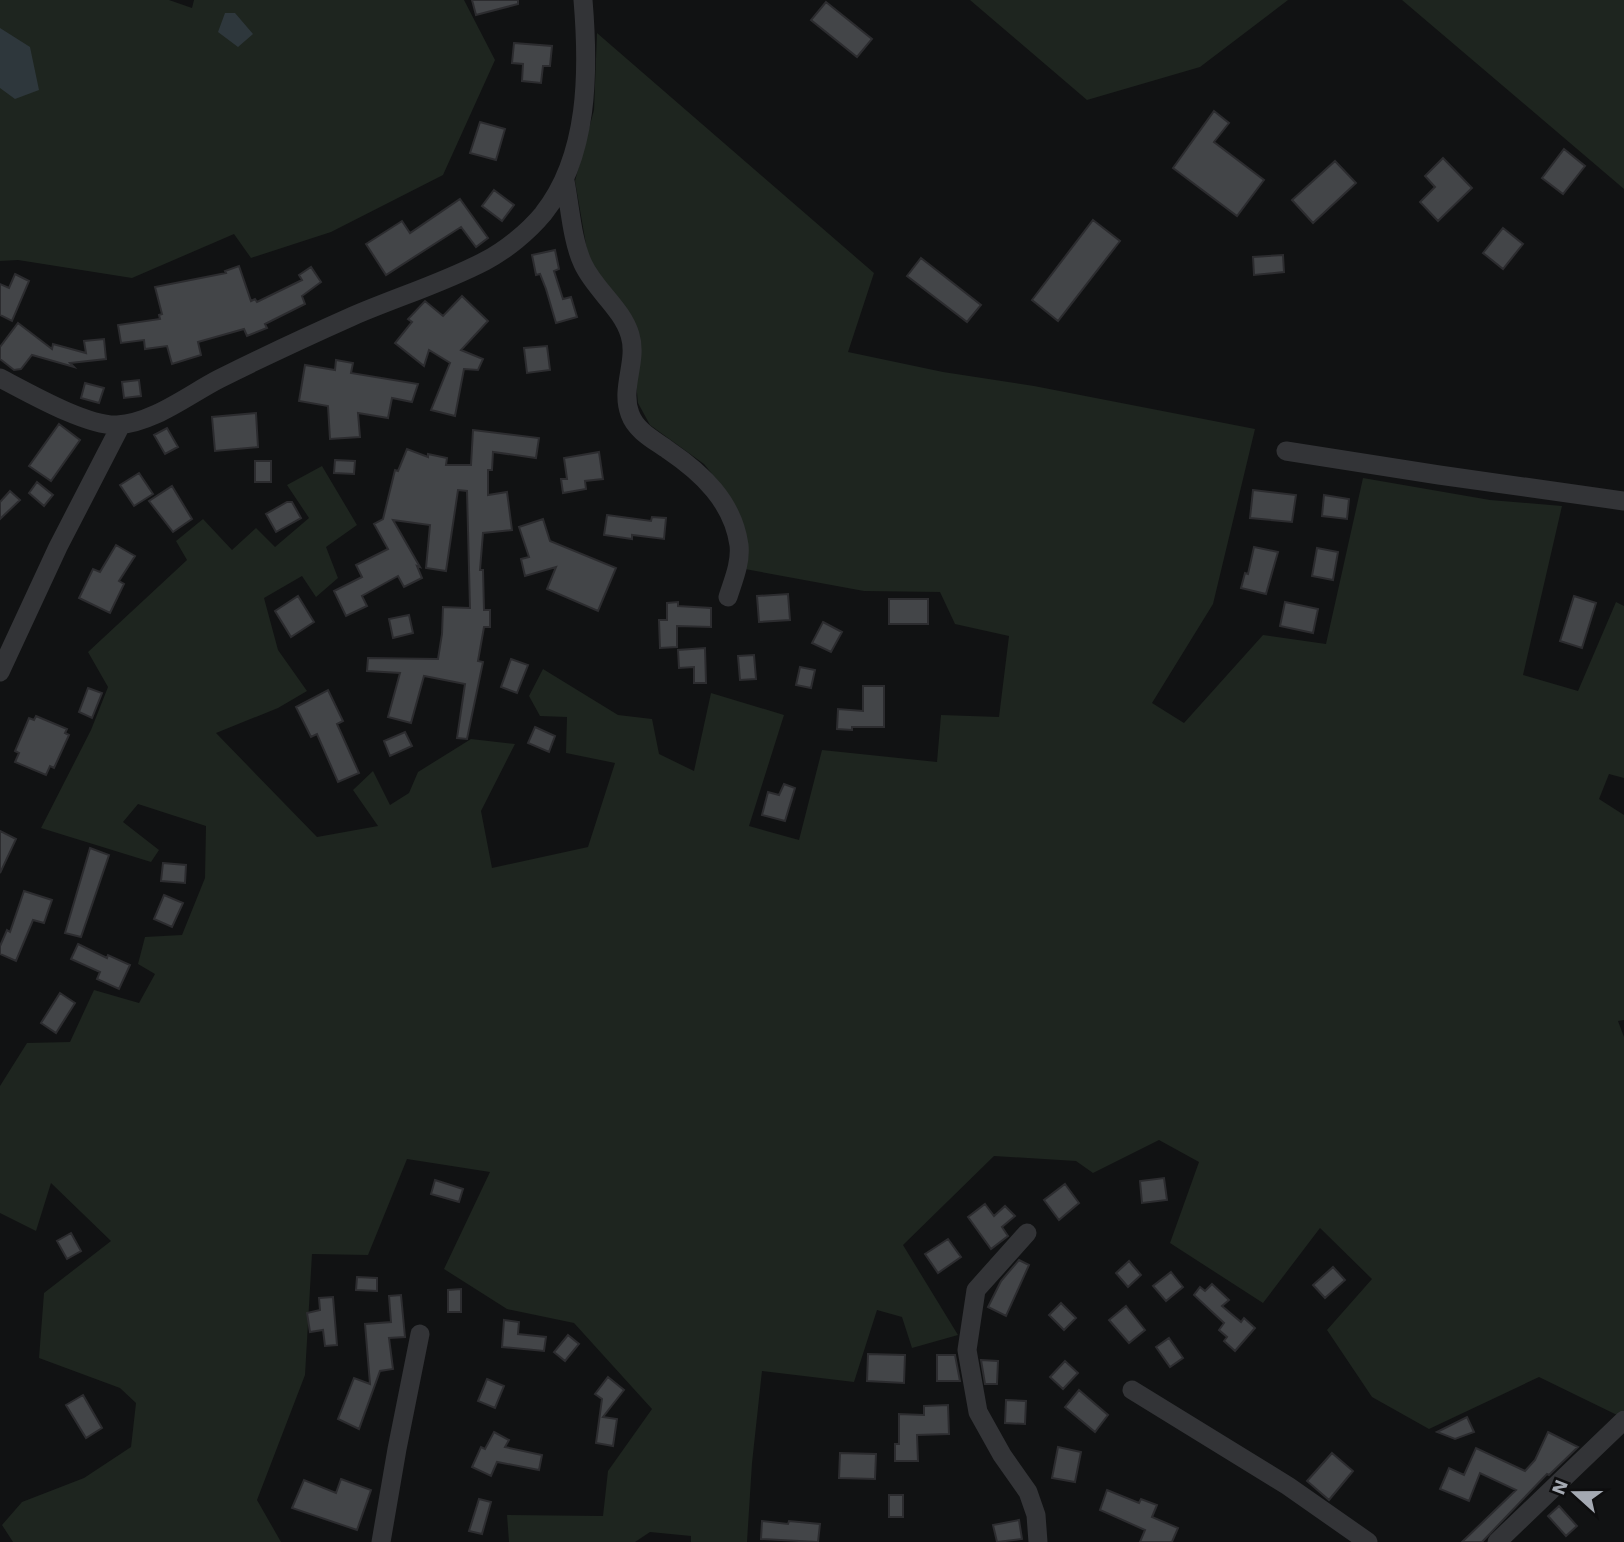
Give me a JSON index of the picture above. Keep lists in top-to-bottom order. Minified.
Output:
{"north":"left"}
